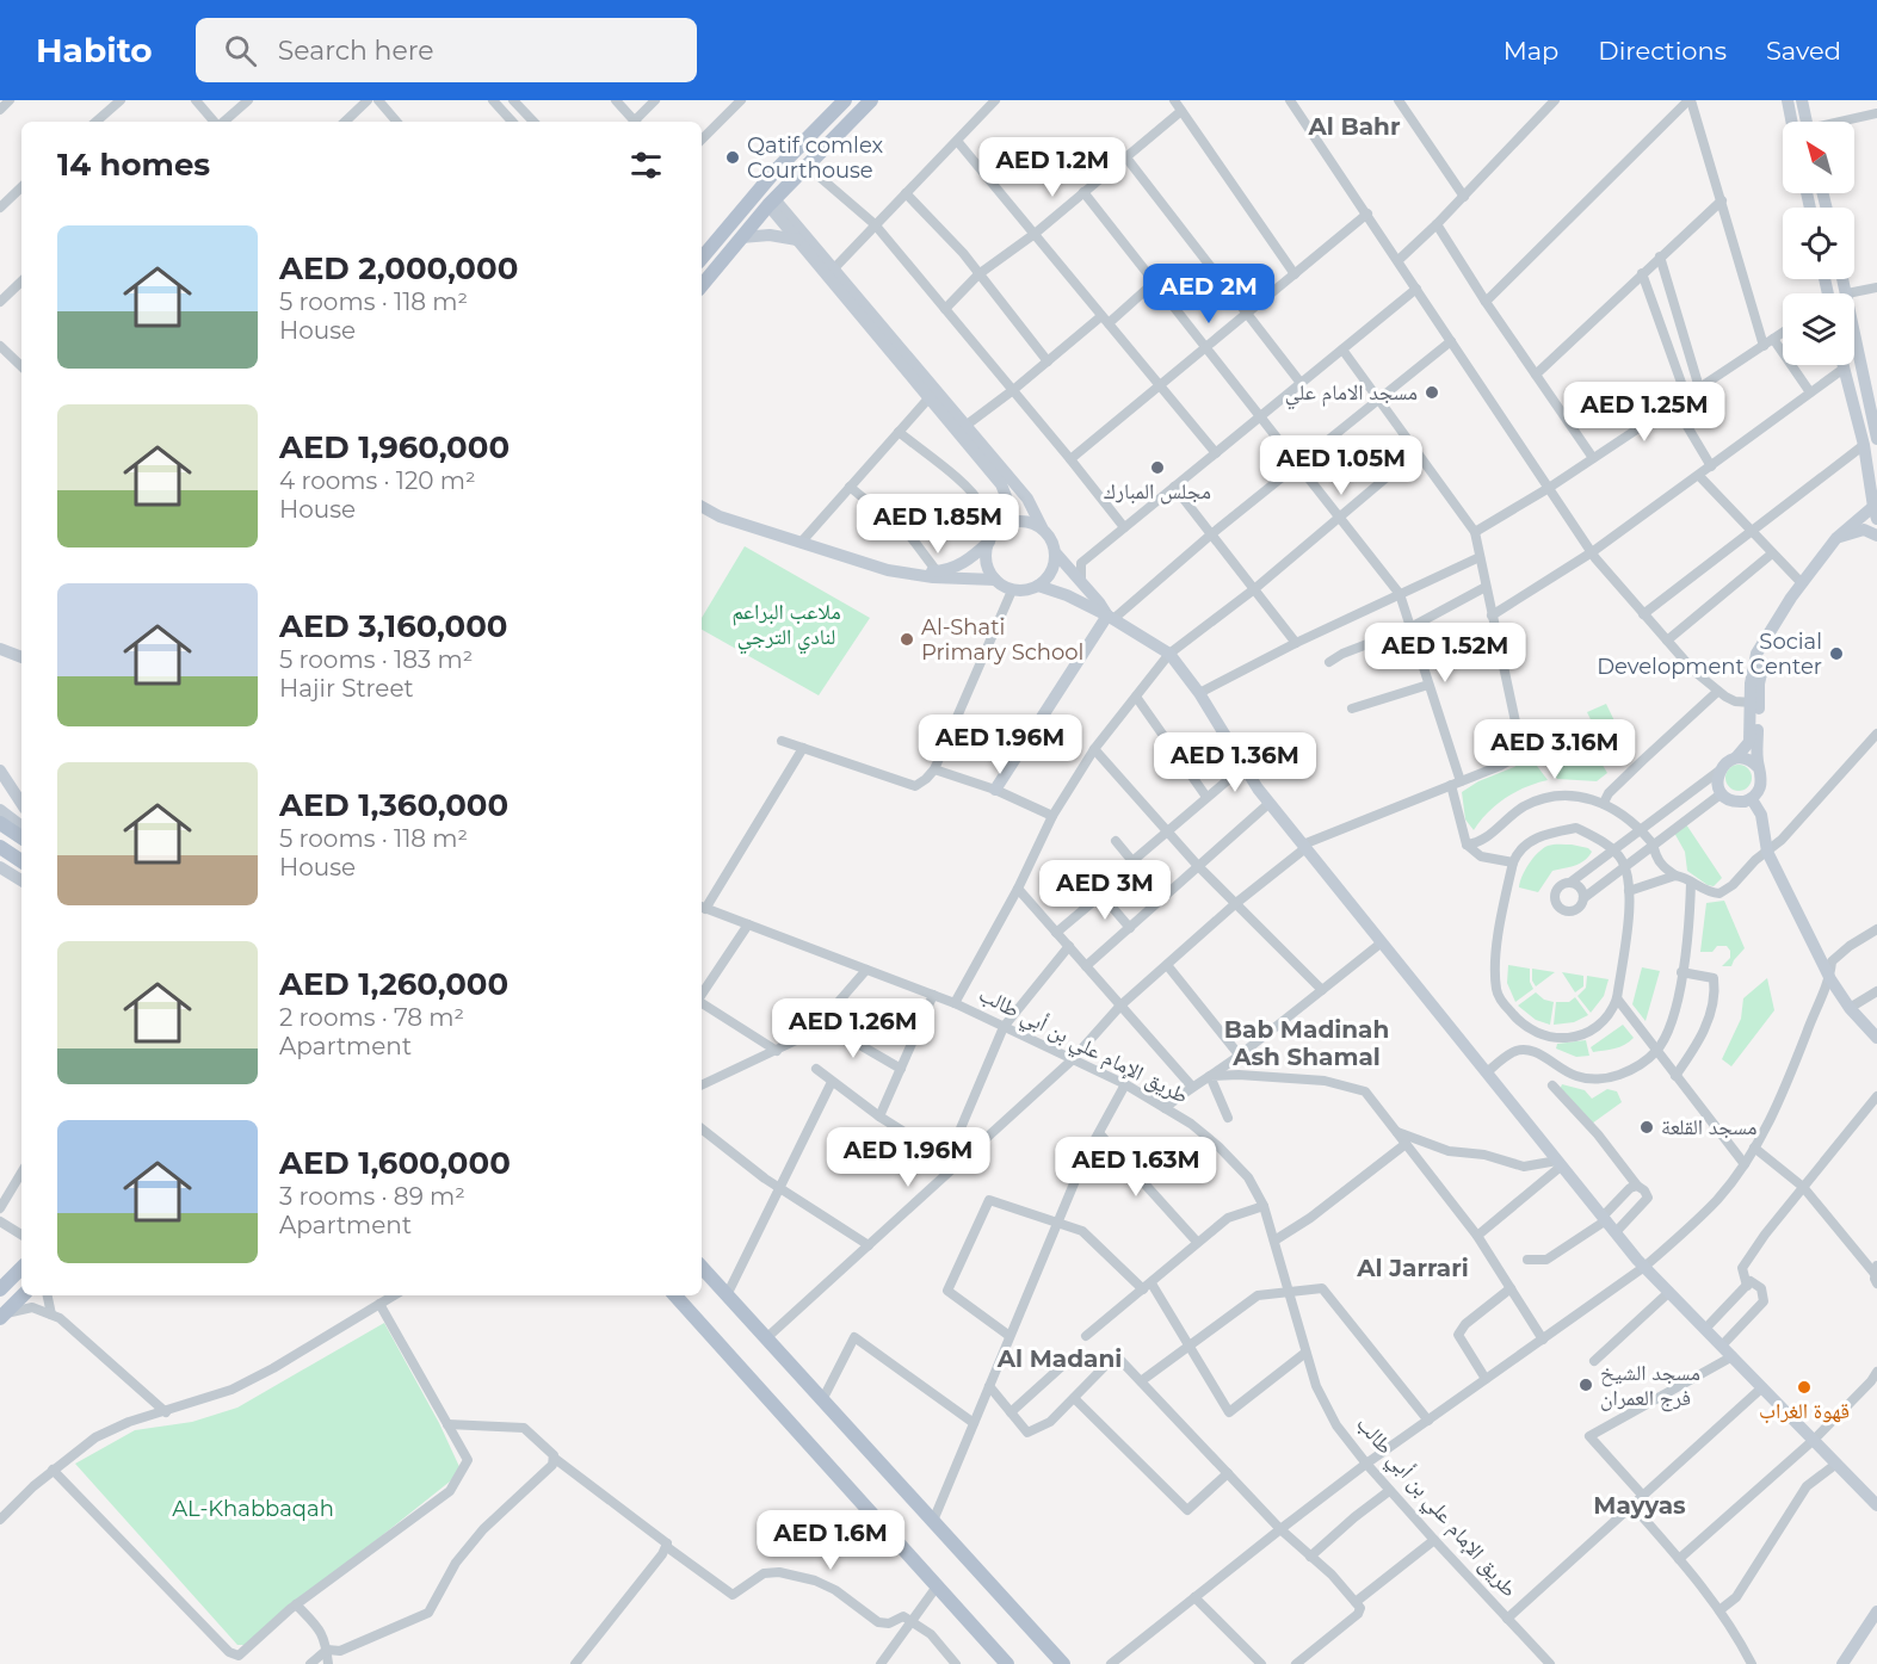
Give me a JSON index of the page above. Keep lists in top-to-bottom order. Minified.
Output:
{"streets":{"street":["طريق الإمام علي بن أبي طالب"]},"districts":["Al Bahr","Bab Madinah Ash Shamal","Al Jarrari","Al Madani","Mayyas"],"parks":["ملاعب البراعم لنادي الترجي","AL-Khabbaqah"],"places":["Qatif comlex Courthouse","مسجد الامام علي","مجلس المبارك","Al-Shati Primary School","Social Development Center","مسجد القلعة","مسجد الشيخ فرج العمران","قهوة الغراب"],"north":"top left","page":{"header":"Habito","search":"Search here","nav":["Map","Directions","Saved"],"heading":"14 homes","price":["AED 1.2M","AED 2M","AED 1.25M","AED 1.05M","AED 1.85M","AED 1.52M","AED 1.96M","AED 3.16M","AED 1.36M","AED 3M","AED 1.26M","AED 1.96M","AED 1.63M","AED 1.6M"],"list":[{"name":"AED 2,000,000","note":"5 rooms · 118 m² · House"},{"name":"AED 1,960,000","note":"4 rooms · 120 m² · House"},{"name":"AED 3,160,000","note":"5 rooms · 183 m² · Hajir Street"},{"name":"AED 1,360,000","note":"5 rooms · 118 m² · House"},{"name":"AED 1,260,000","note":"2 rooms · 78 m² · Apartment"},{"name":"AED 1,600,000","note":"3 rooms · 89 m² · Apartment"}]}}
